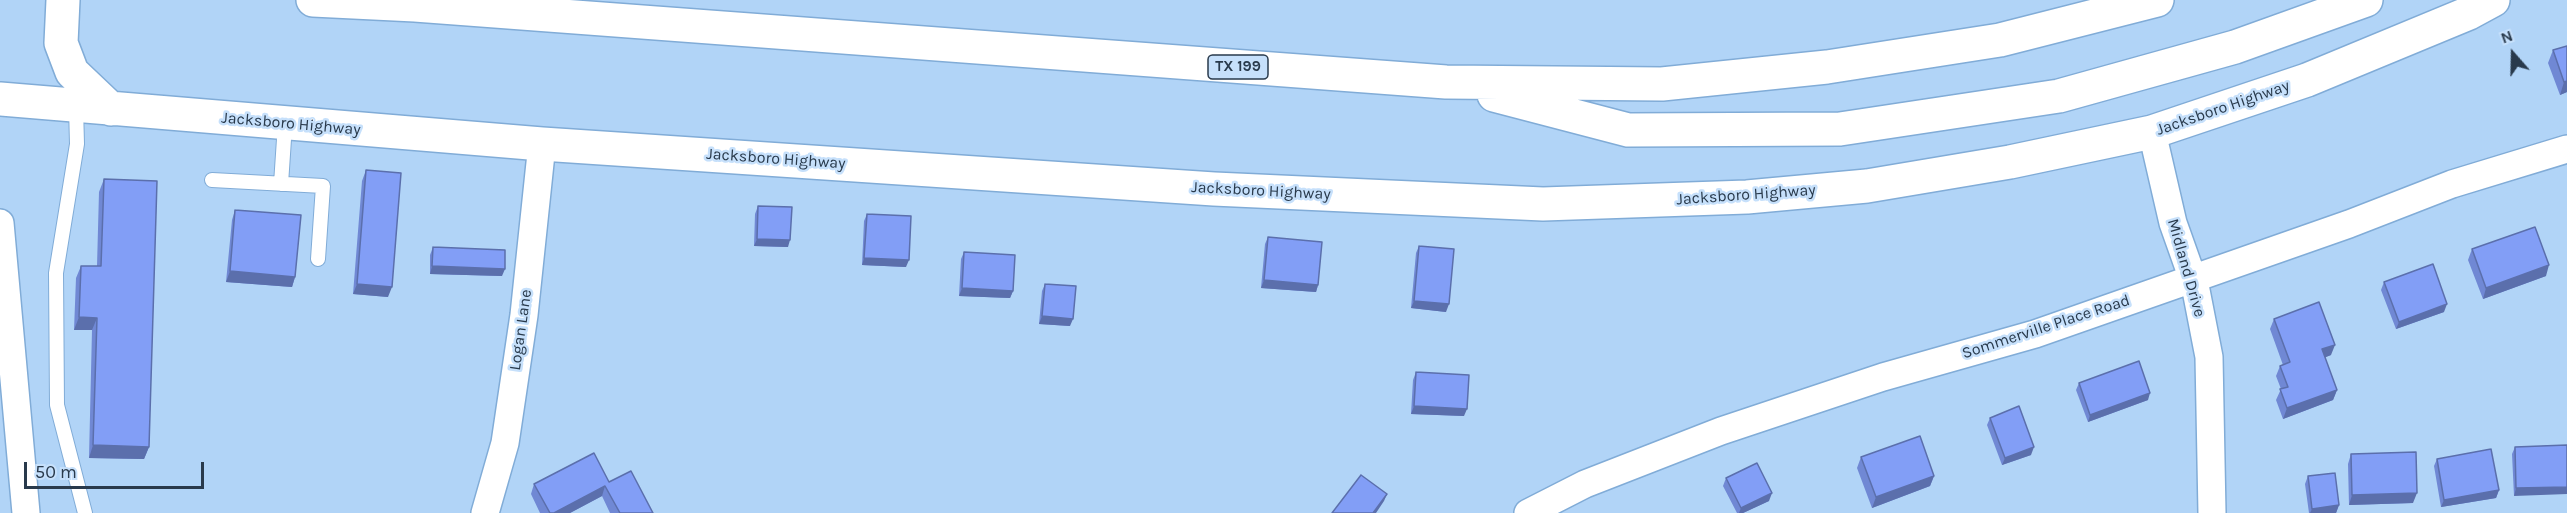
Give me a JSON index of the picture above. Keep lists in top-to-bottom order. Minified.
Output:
{"streets":{"main road":["TX 199","Jacksboro Highway"],"street":["Midland Drive","Sommerville Place Road","Logan Lane"]},"crossings":[["Jacksboro Highway","Midland Drive"],["Jacksboro Highway","Logan Lane"],["Midland Drive","Sommerville Place Road"]],"scale_bar":"50 m","north":"top"}
